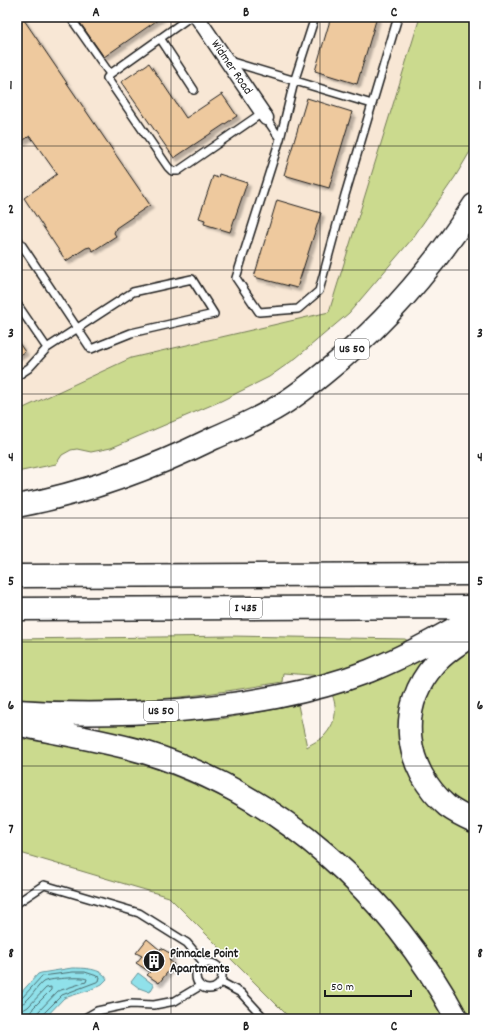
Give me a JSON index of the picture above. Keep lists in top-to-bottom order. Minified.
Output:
{"streets":{"highway":["US 50","I 435"],"street":["Widmer Road"]},"places":{"building":["Pinnacle Point Apartments"]},"scale_bar":"50 m","grid":{"columns":["A","B","C"],"rows":["1","2","3","4","5","6","7","8"]}}
